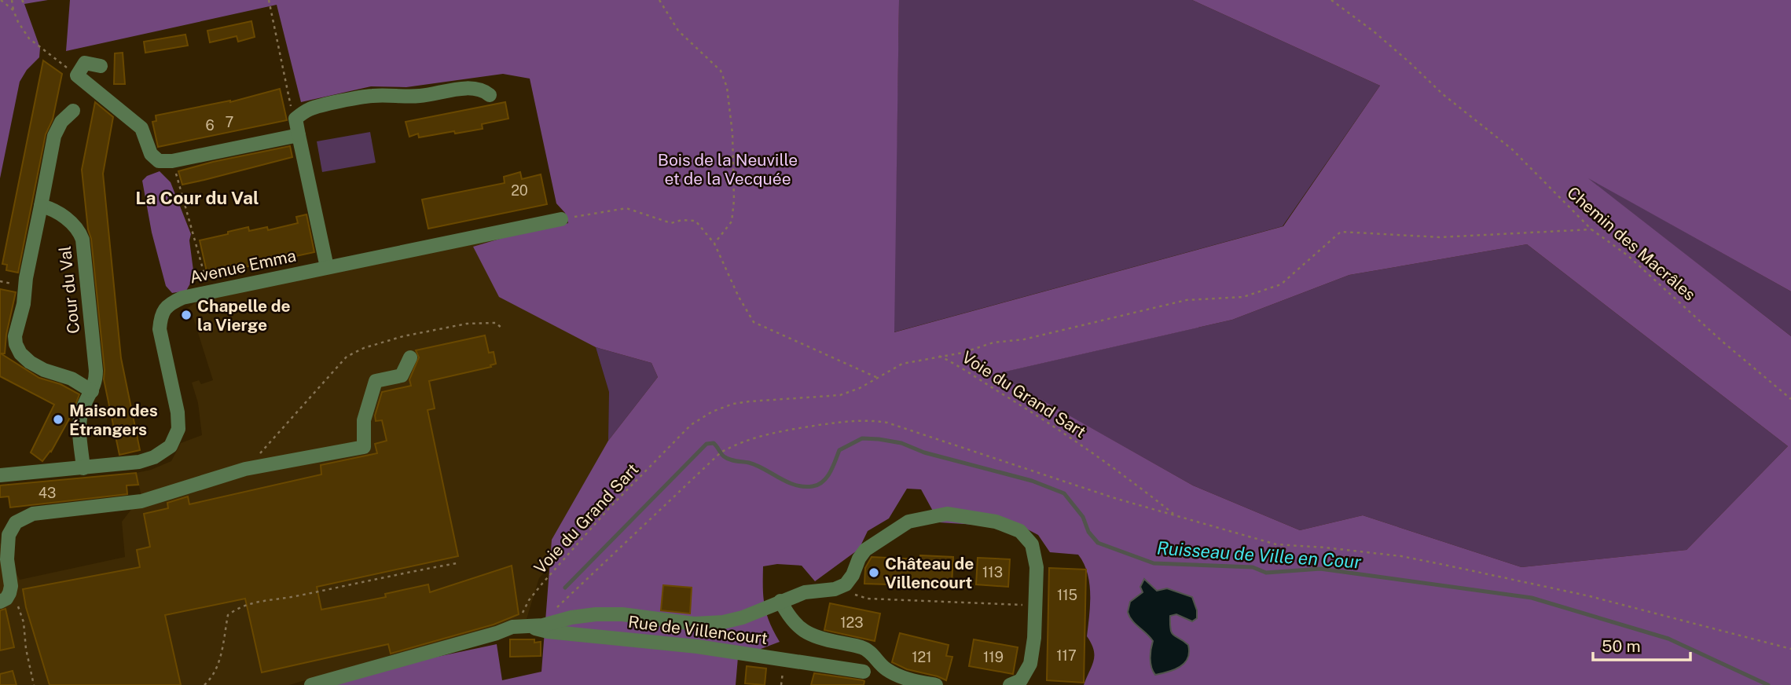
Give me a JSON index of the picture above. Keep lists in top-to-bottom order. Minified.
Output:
{"streets":{"street":["Avenue Emma","Cour du Val","Rue de Villencourt"],"path":["Chemin des Macrâles","Voie du Grand Sart"]},"crossings":[["Avenue Emma","Cour du Val"],["Voie du Grand Sart","Rue de Villencourt"]],"districts":["La Cour du Val"],"water":["Ruisseau de Ville en Cour"],"parks":["Bois de la Neuville et de la Vecquée"],"places":["Chapelle de la Vierge","Maison des Étrangers","Château de Villencourt"],"house_numbers":["7","6","20","43","113","115","123","117","121","119"],"scale_bar":"50 m"}
